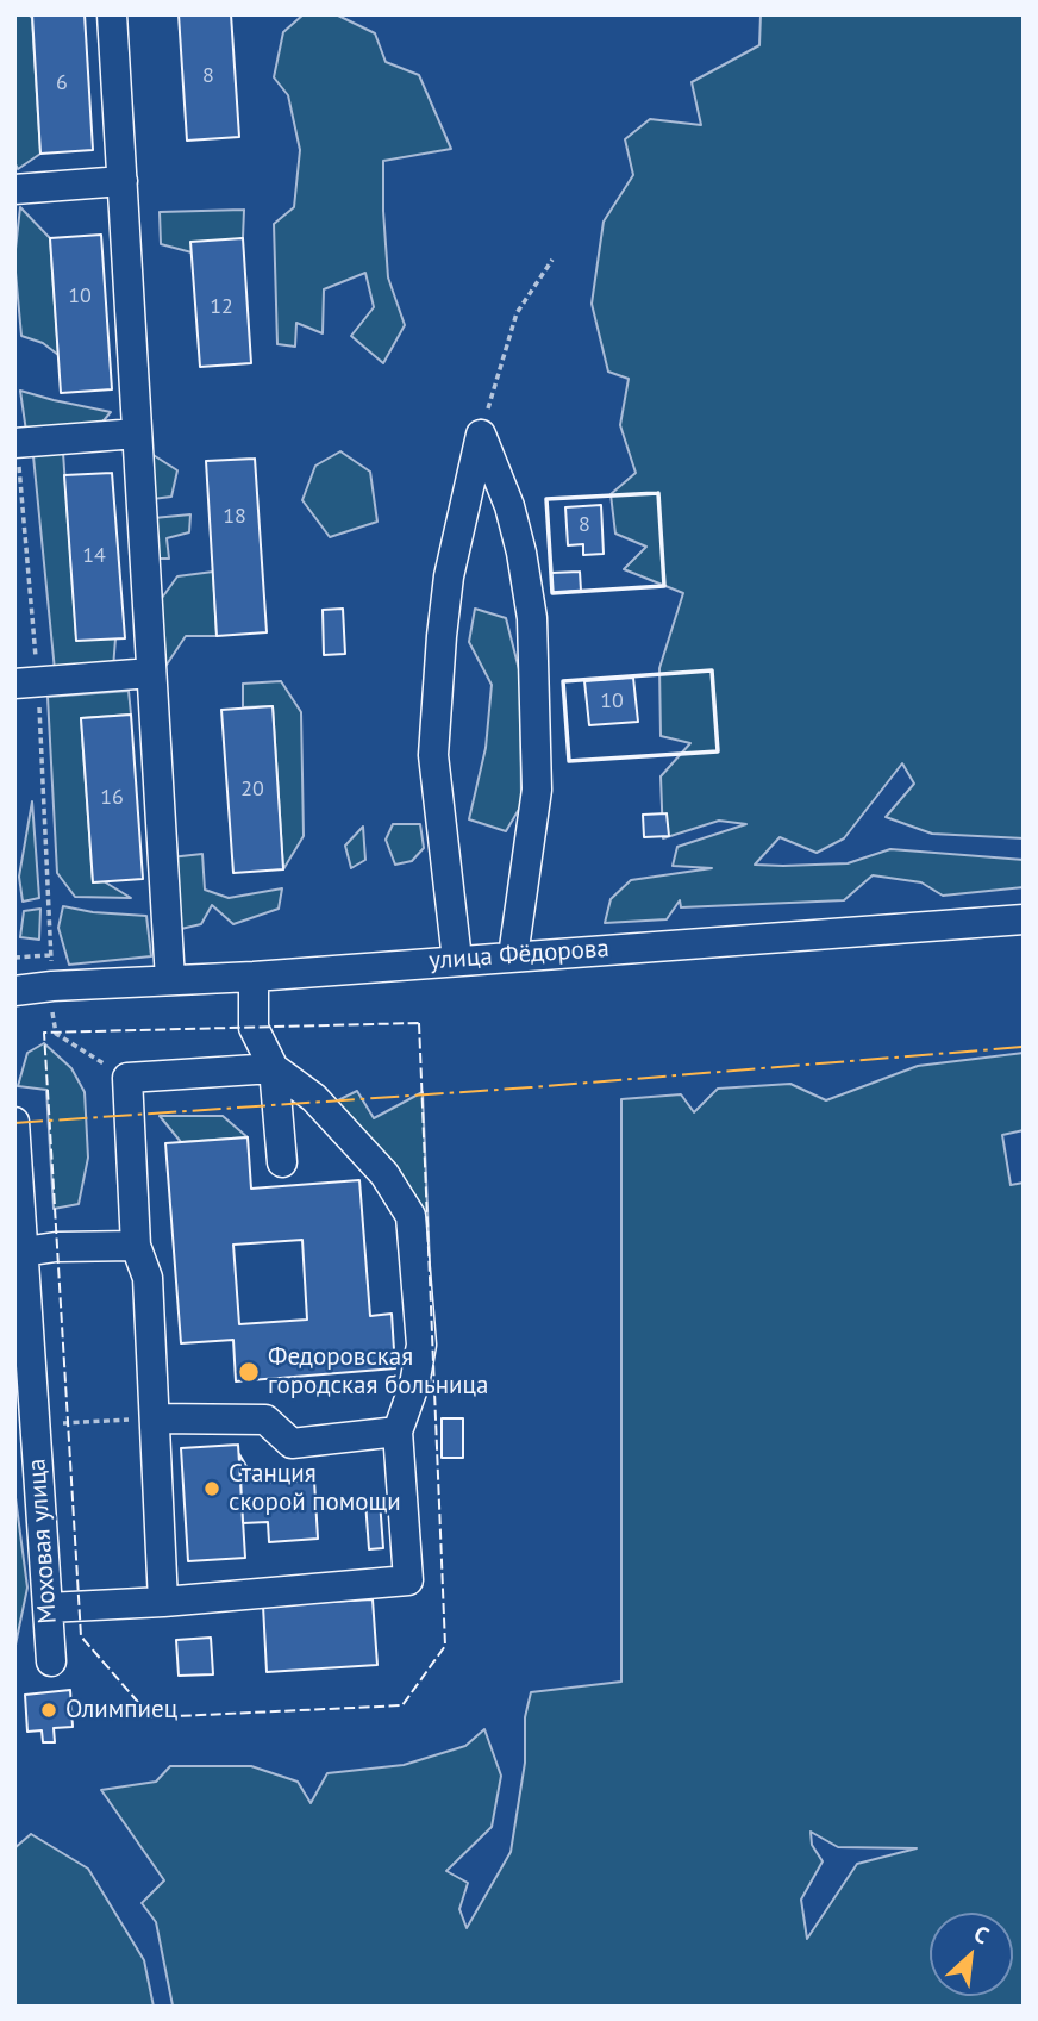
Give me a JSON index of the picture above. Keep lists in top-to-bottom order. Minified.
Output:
{"streets":{"street":["улица Фёдорова","Моховая улица"]},"places":["Федоровская городская больница","Станция скорой помощи","Олимпиец"],"house_numbers":["8","6","10","12","18","8","14","10","20","16"],"north":"top right"}
